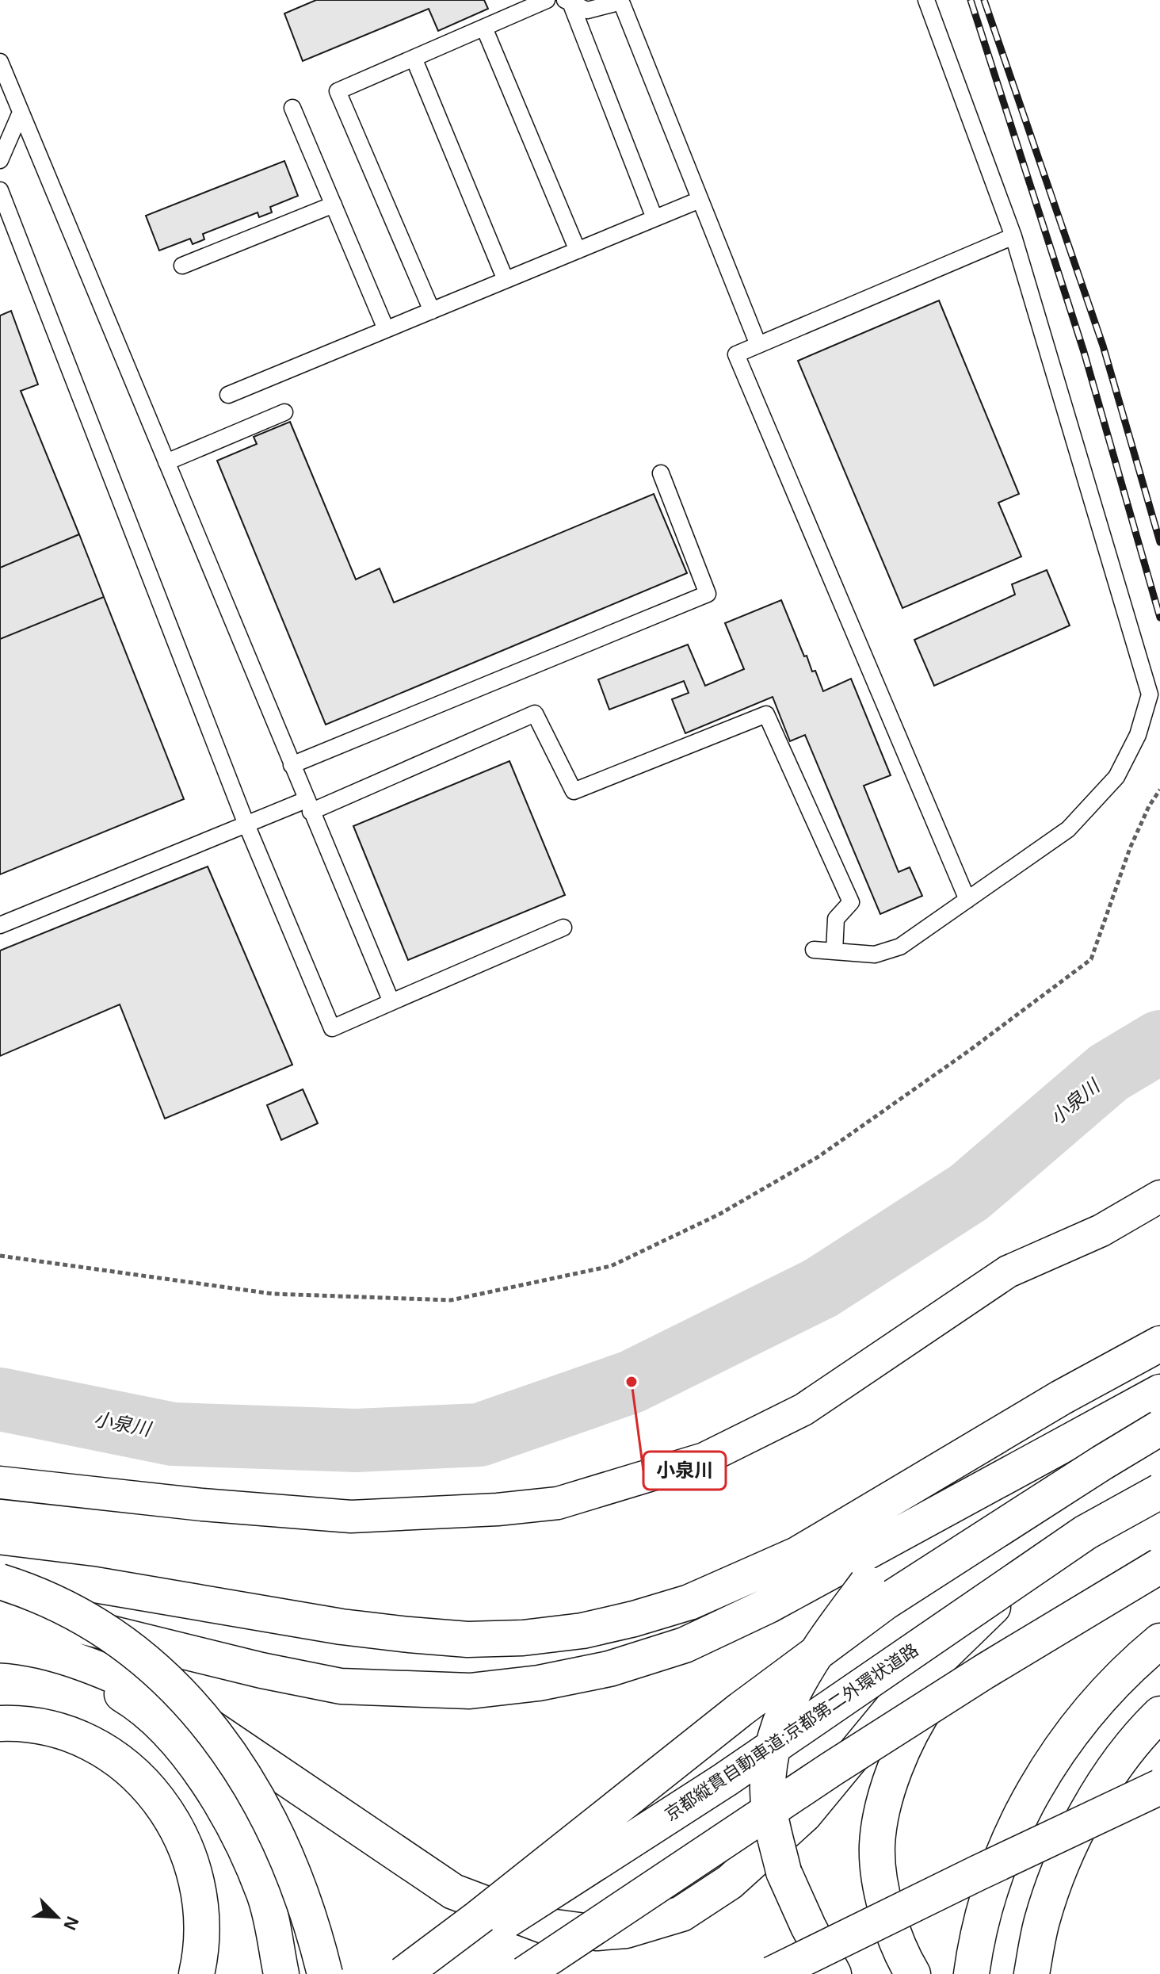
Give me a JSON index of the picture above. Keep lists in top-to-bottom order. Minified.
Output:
{"streets":{"highway":["京都縦貫自動車道;京都第二外環状道路"]},"water":["小泉川"],"places":["小泉川"],"north":"bottom right"}
